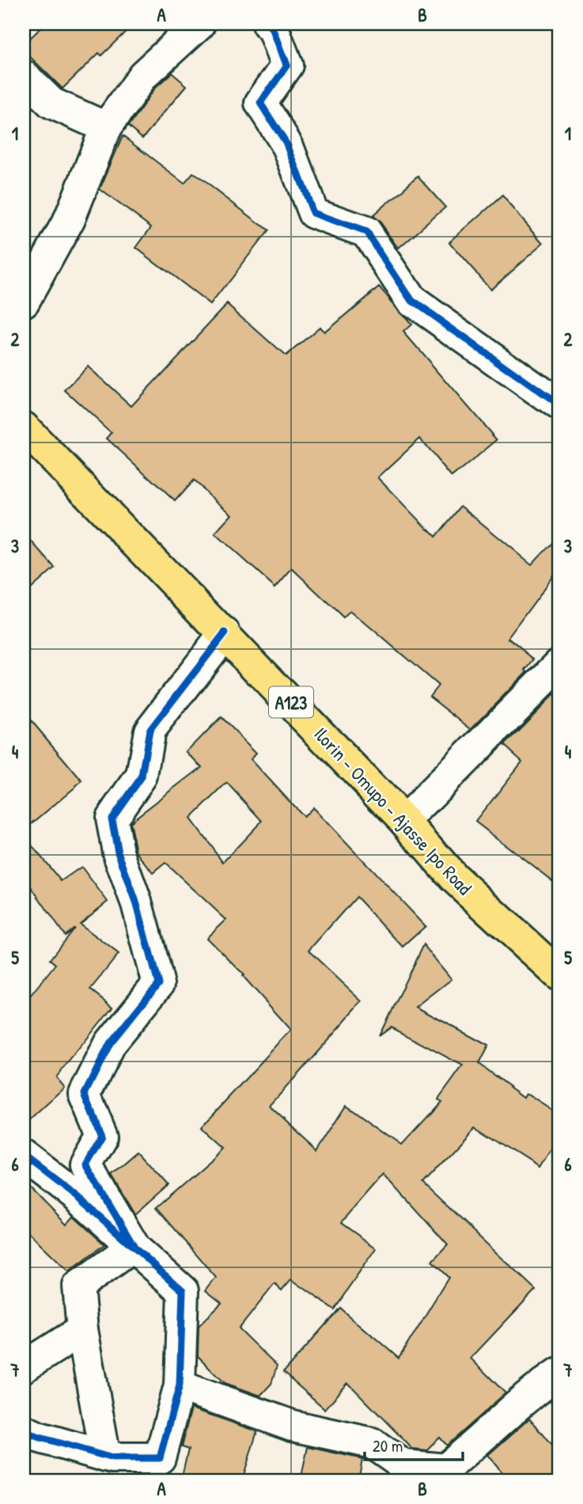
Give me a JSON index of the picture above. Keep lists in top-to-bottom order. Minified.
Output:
{"streets":{"highway":["A123","Ilorin - Omupo - Ajasse Ipo Road"]},"scale_bar":"20 m","grid":{"columns":["A","B"],"rows":["1","2","3","4","5","6","7"]}}
